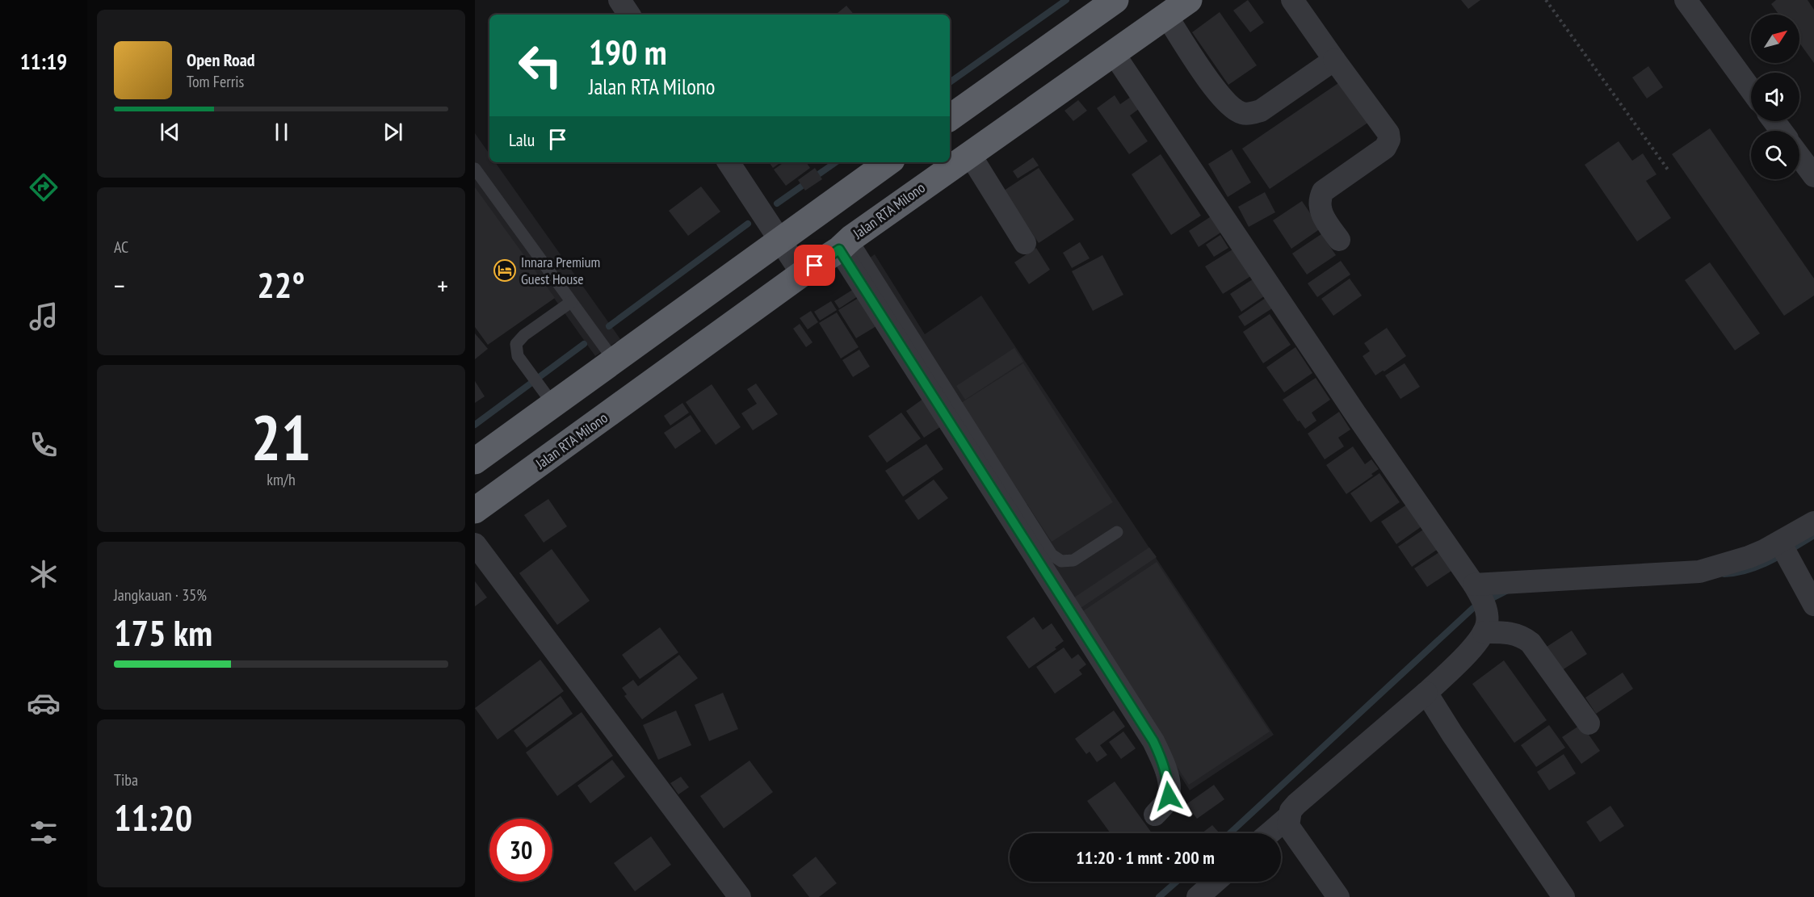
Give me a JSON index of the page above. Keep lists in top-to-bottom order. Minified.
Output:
{"streets":{"highway":["Jalan RTA Milono"]},"places":{"hotel":["Innara Premium Guest House"]},"north":"top right","page":{"tabs":"11:19","turn":["190 m","Jalan RTA Milono"],"song":["Open Road","Tom Ferris"],"then":"Lalu","tile":["AC",["21","km/h"],["Jangkauan · 35%","175 km"],["Tiba","11:20"]],"heat":["−","22°","+"],"limit":"30","trip":"11:20 · 1 mnt · 200 m"}}
